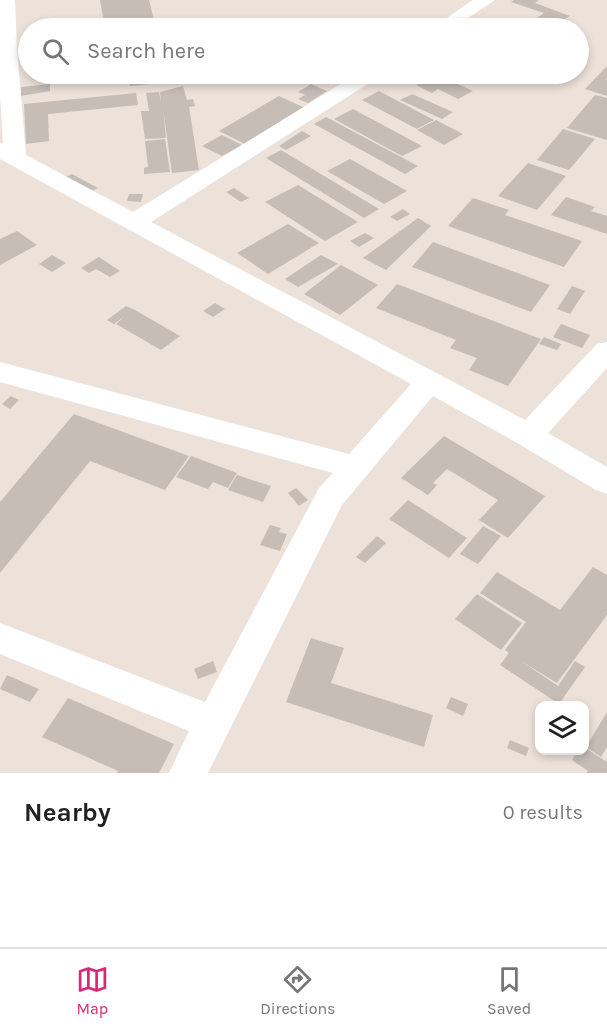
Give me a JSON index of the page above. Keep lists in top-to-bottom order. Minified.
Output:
{"page":{"search":"Search here","heading":["Nearby","0 results"],"nav":["Map","Directions","Saved"]}}
